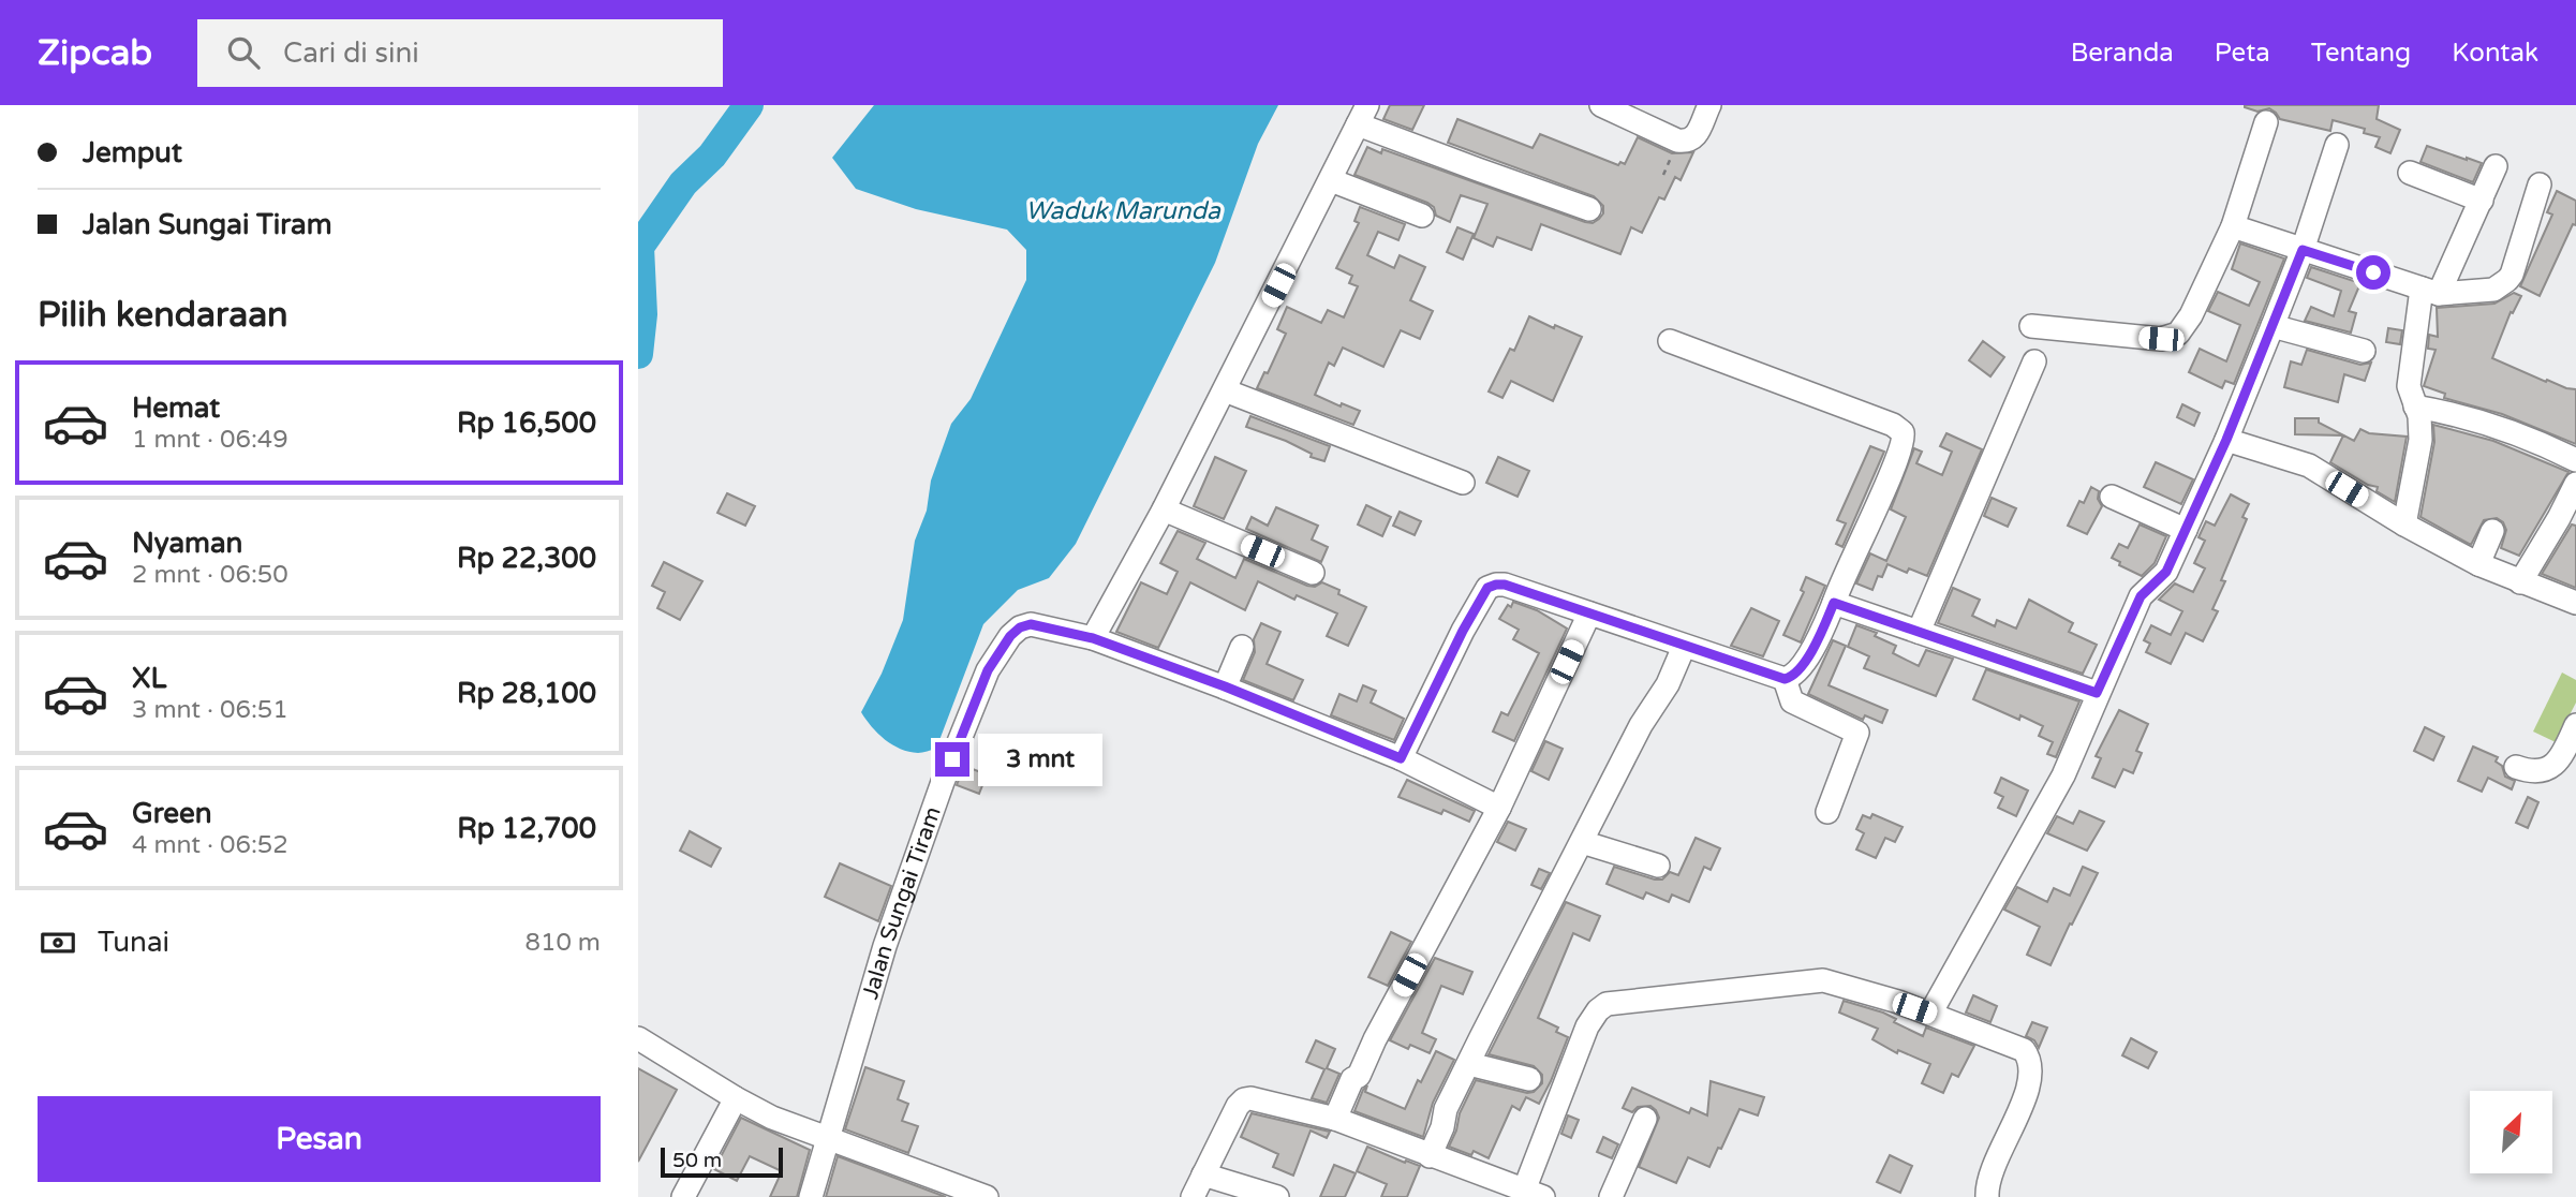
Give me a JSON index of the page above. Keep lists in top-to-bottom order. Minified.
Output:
{"streets":{"street":["Jalan Sungai Tiram"]},"water":["Waduk Marunda"],"scale_bar":"50 m","north":"top right","page":{"header":"Zipcab","search":"Cari di sini","nav":["Beranda","Peta","Tentang","Kontak"],"banner":["Jemput","Jalan Sungai Tiram"],"heading":"Pilih kendaraan","list":[{"name":"Hemat","note":"1 mnt · 06:49","value":"Rp 16,500"},{"name":"Nyaman","note":"2 mnt · 06:50","value":"Rp 22,300"},{"name":"XL","note":"3 mnt · 06:51","value":"Rp 28,100"},{"name":"Green","note":"4 mnt · 06:52","value":"Rp 12,700"}],"bubble":"3 mnt","pay":["Tunai","810 m"],"buttons":"Pesan","scale":"50 m"}}
